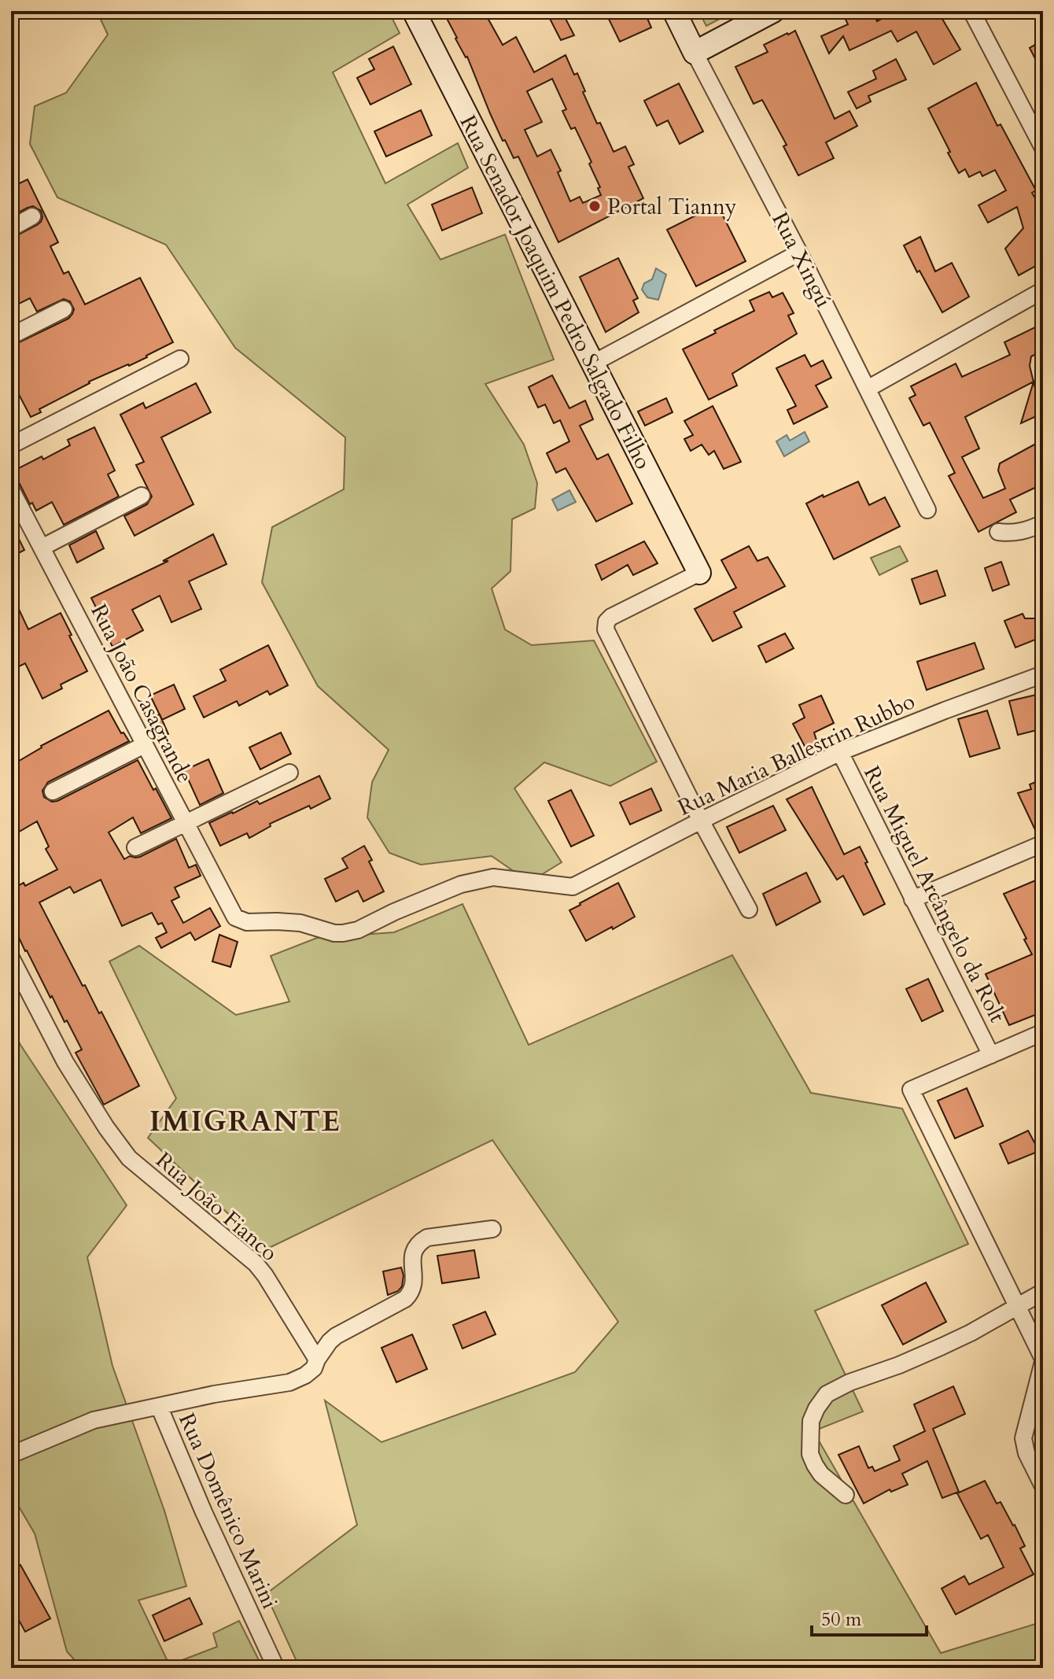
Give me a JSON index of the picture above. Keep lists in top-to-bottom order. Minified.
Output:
{"streets":{"street":["Rua Xingú","Rua Senador Joaquim Pedro Salgado Filho","Rua João Casagrande","Rua Maria Ballestrin Rubbo","Rua Miguel Arcângelo da Rolt","Rua João Fianco","Rua Domênico Marini"]},"crossings":[["Rua João Casagrande","Rua Maria Ballestrin Rubbo"],["Rua Maria Ballestrin Rubbo","Rua Miguel Arcângelo da Rolt"],["Rua João Fianco","Rua Domênico Marini"]],"districts":["IMIGRANTE"],"places":["Portal Tianny"],"scale_bar":"50 m"}
